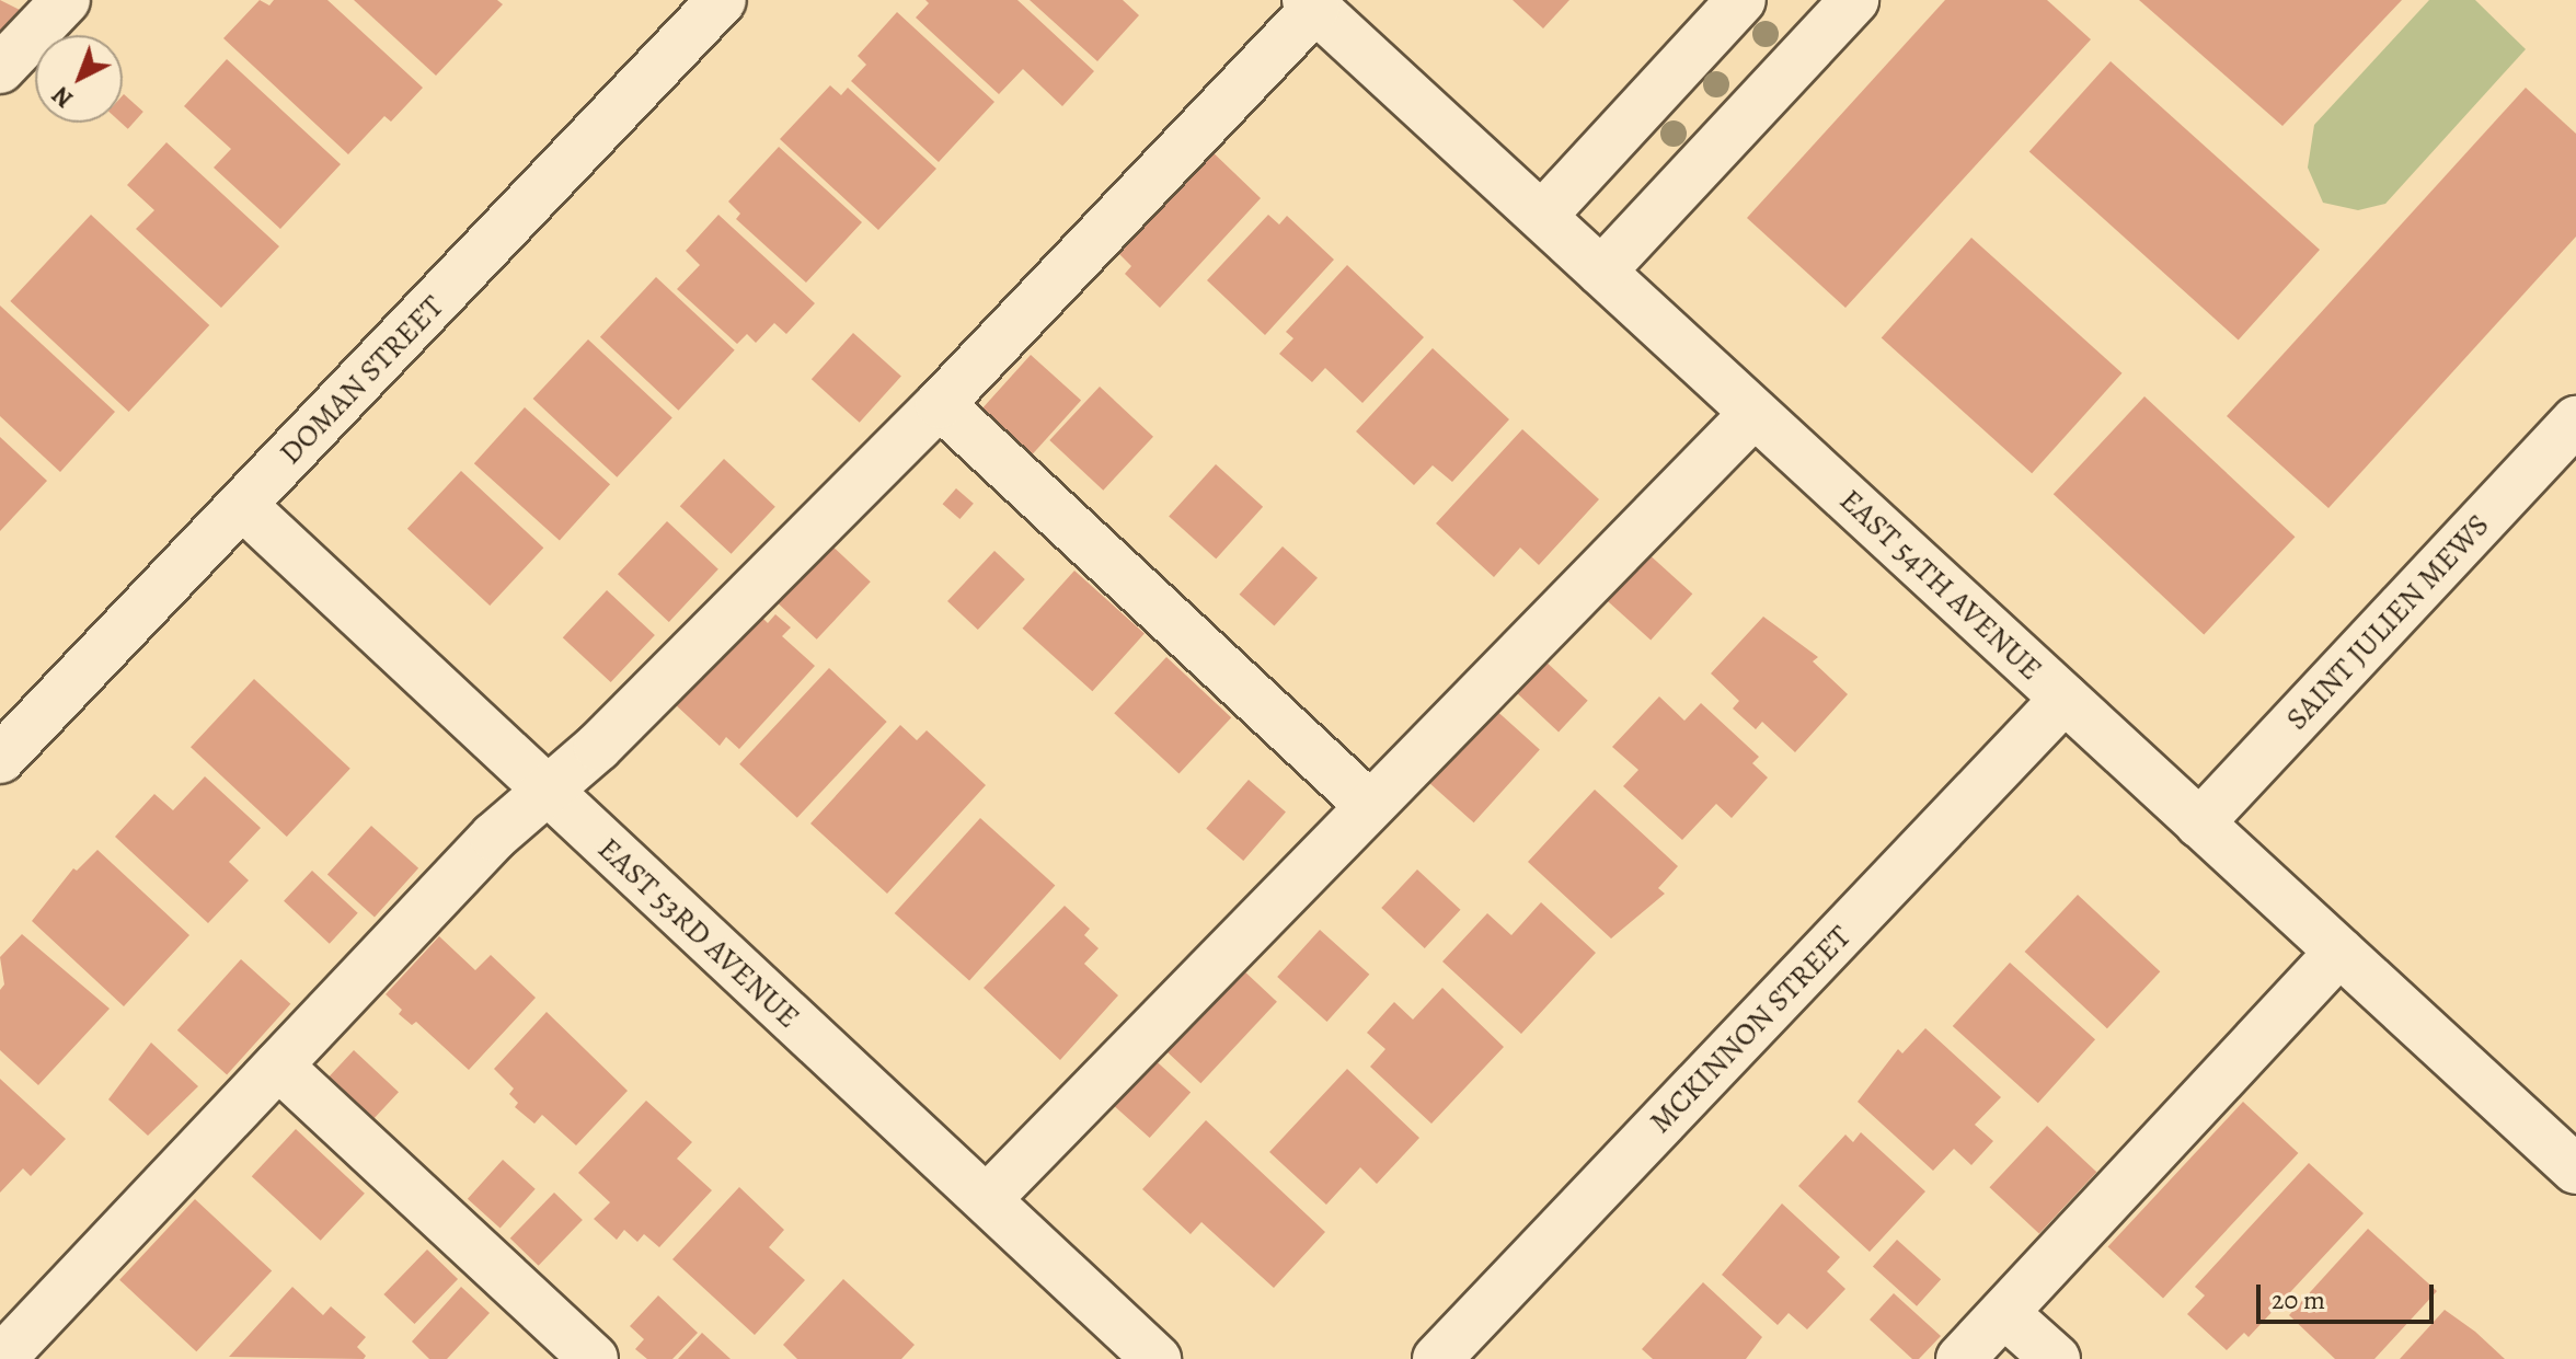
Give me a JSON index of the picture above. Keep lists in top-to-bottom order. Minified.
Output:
{"streets":{"street":["DOMAN STREET","EAST 54TH AVENUE","SAINT JULIEN MEWS","EAST 53RD AVENUE","MCKINNON STREET"]},"crossings":[["DOMAN STREET","EAST 53RD AVENUE"],["EAST 54TH AVENUE","SAINT JULIEN MEWS"],["EAST 54TH AVENUE","MCKINNON STREET"]],"scale_bar":"20 m","north":"bottom left"}
